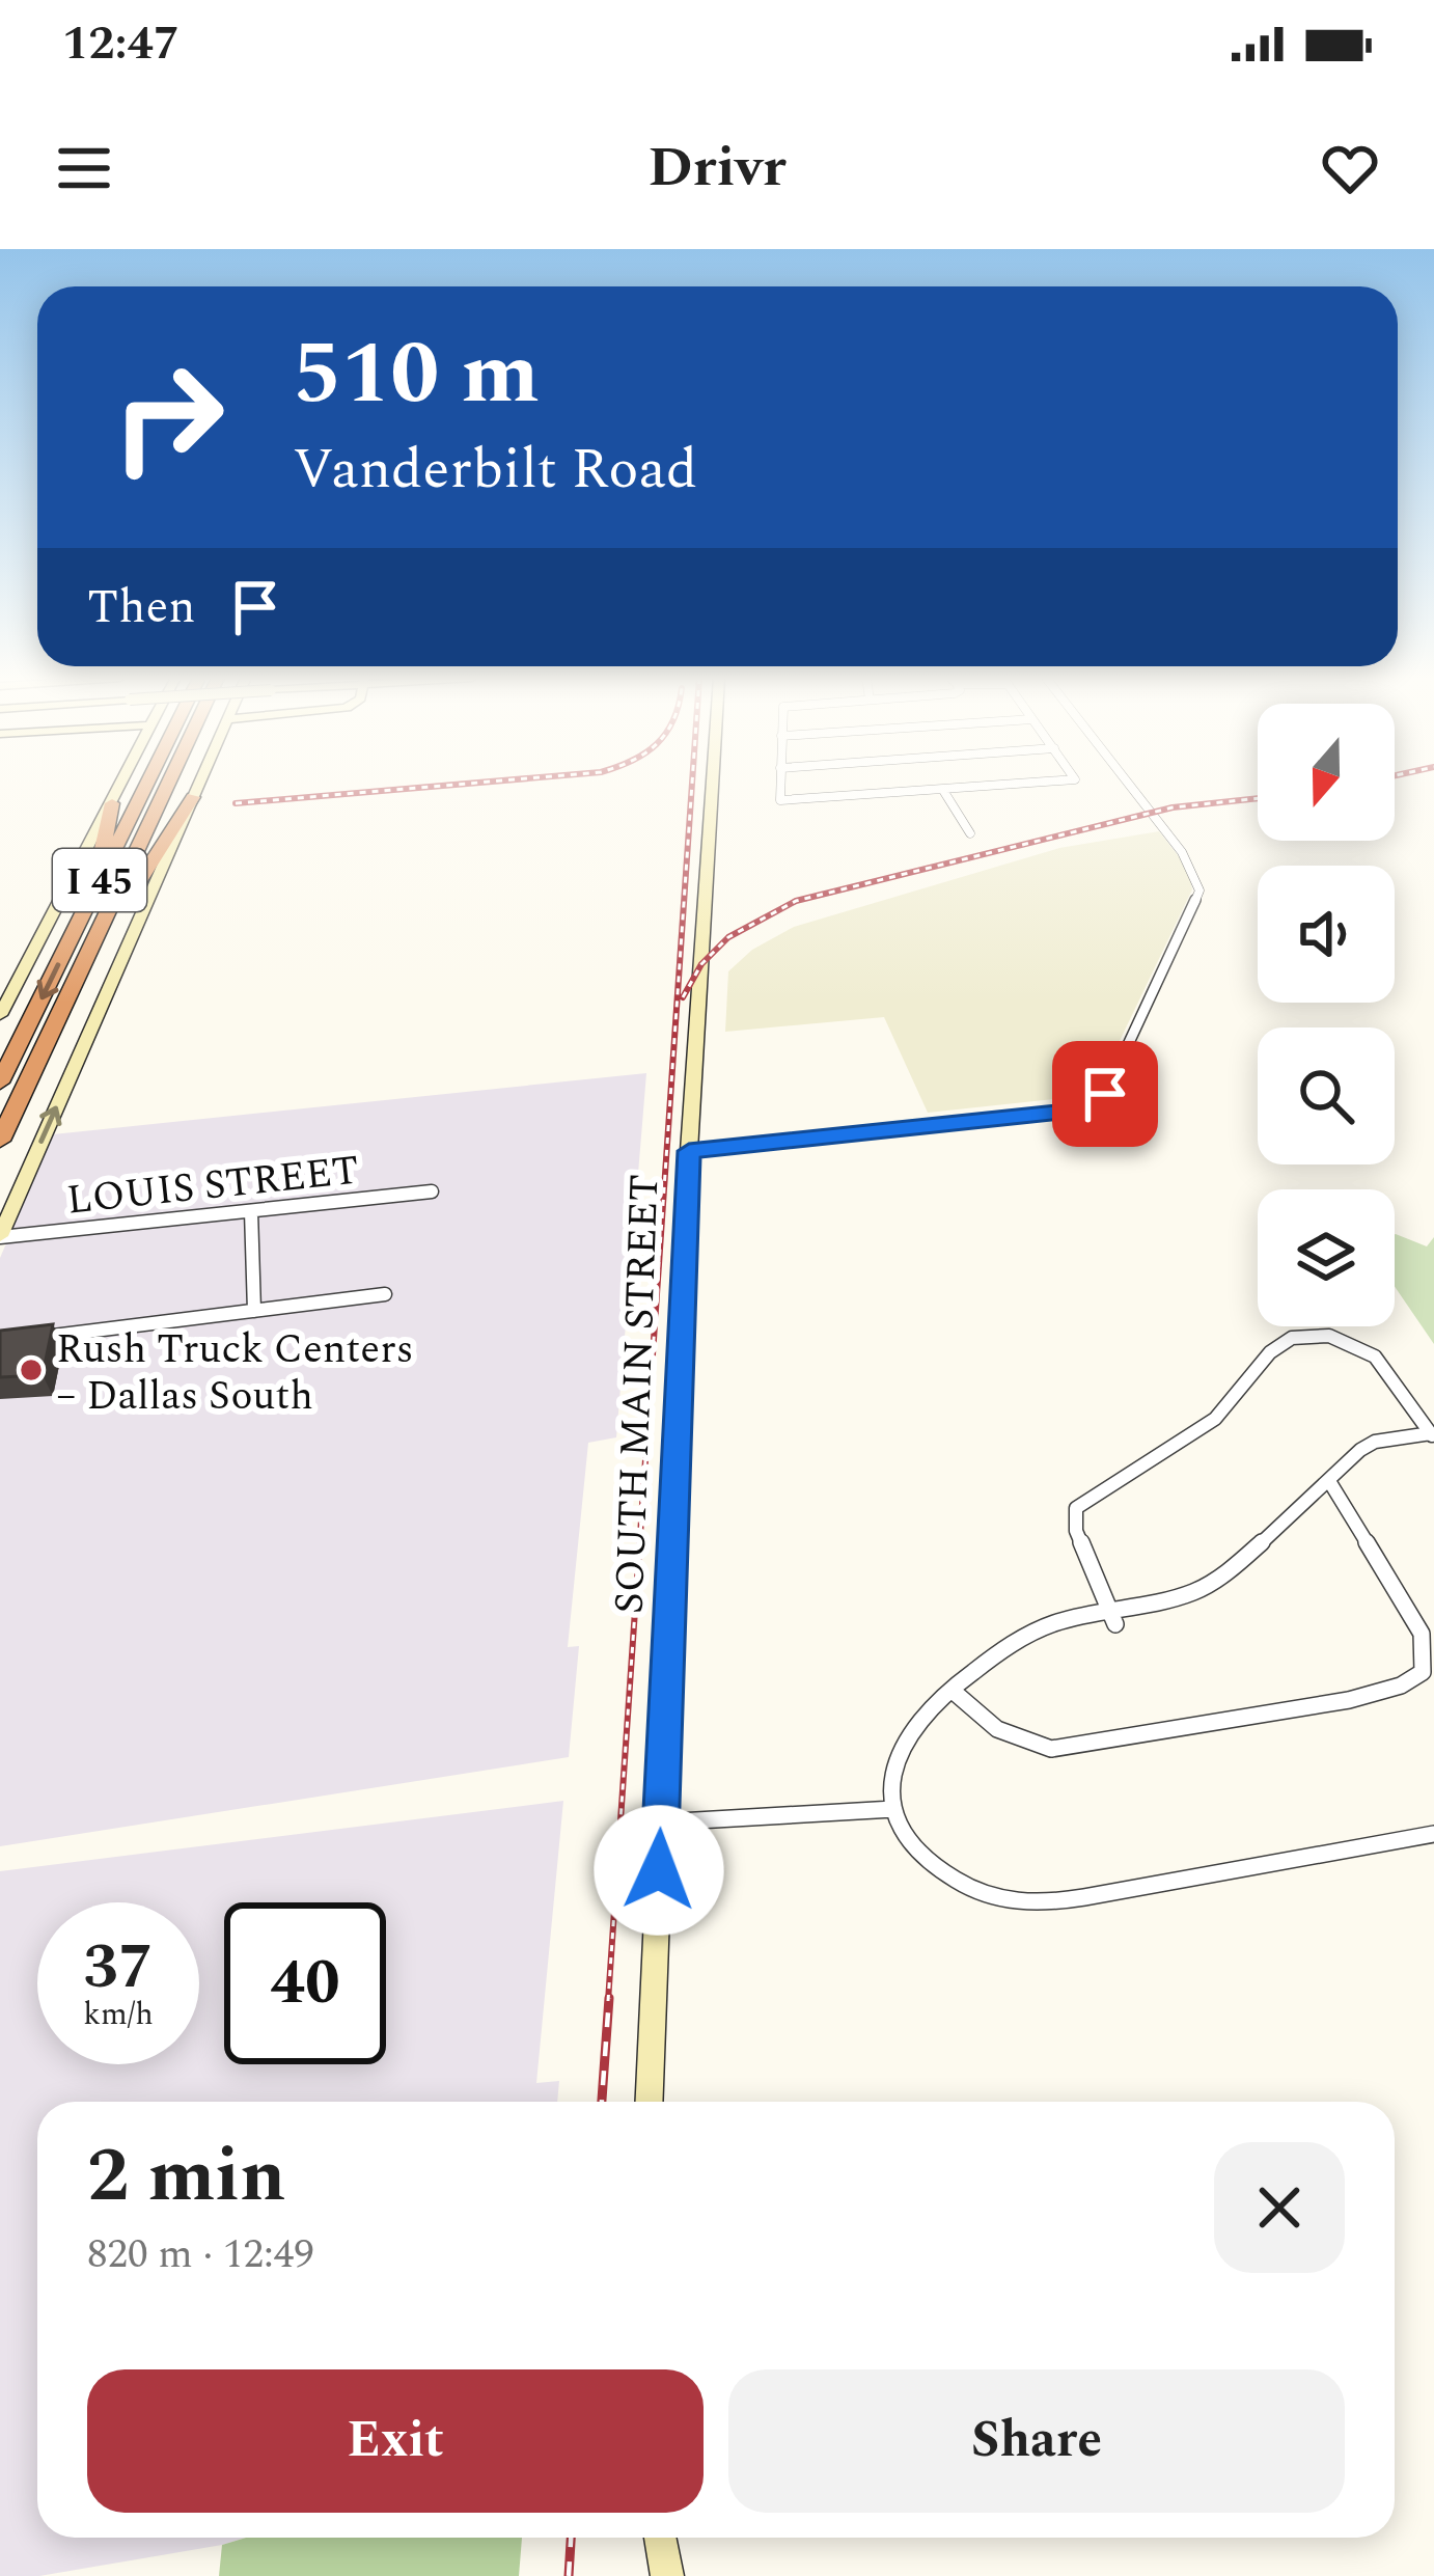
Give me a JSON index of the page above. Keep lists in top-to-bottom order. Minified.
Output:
{"streets":{"highway":["I 45"],"main road":["SOUTH MAIN STREET"],"street":["LOUIS STREET"]},"places":["Rush Truck Centers – Dallas South"],"north":"bottom","page":{"status":"12:47","header":"Drivr","turn":["510 m","Vanderbilt Road"],"then":"Then","speed":"37 km/h","limit":"40","heading":["2 min","820 m · 12:49"],"buttons":["Exit","Share"]}}
